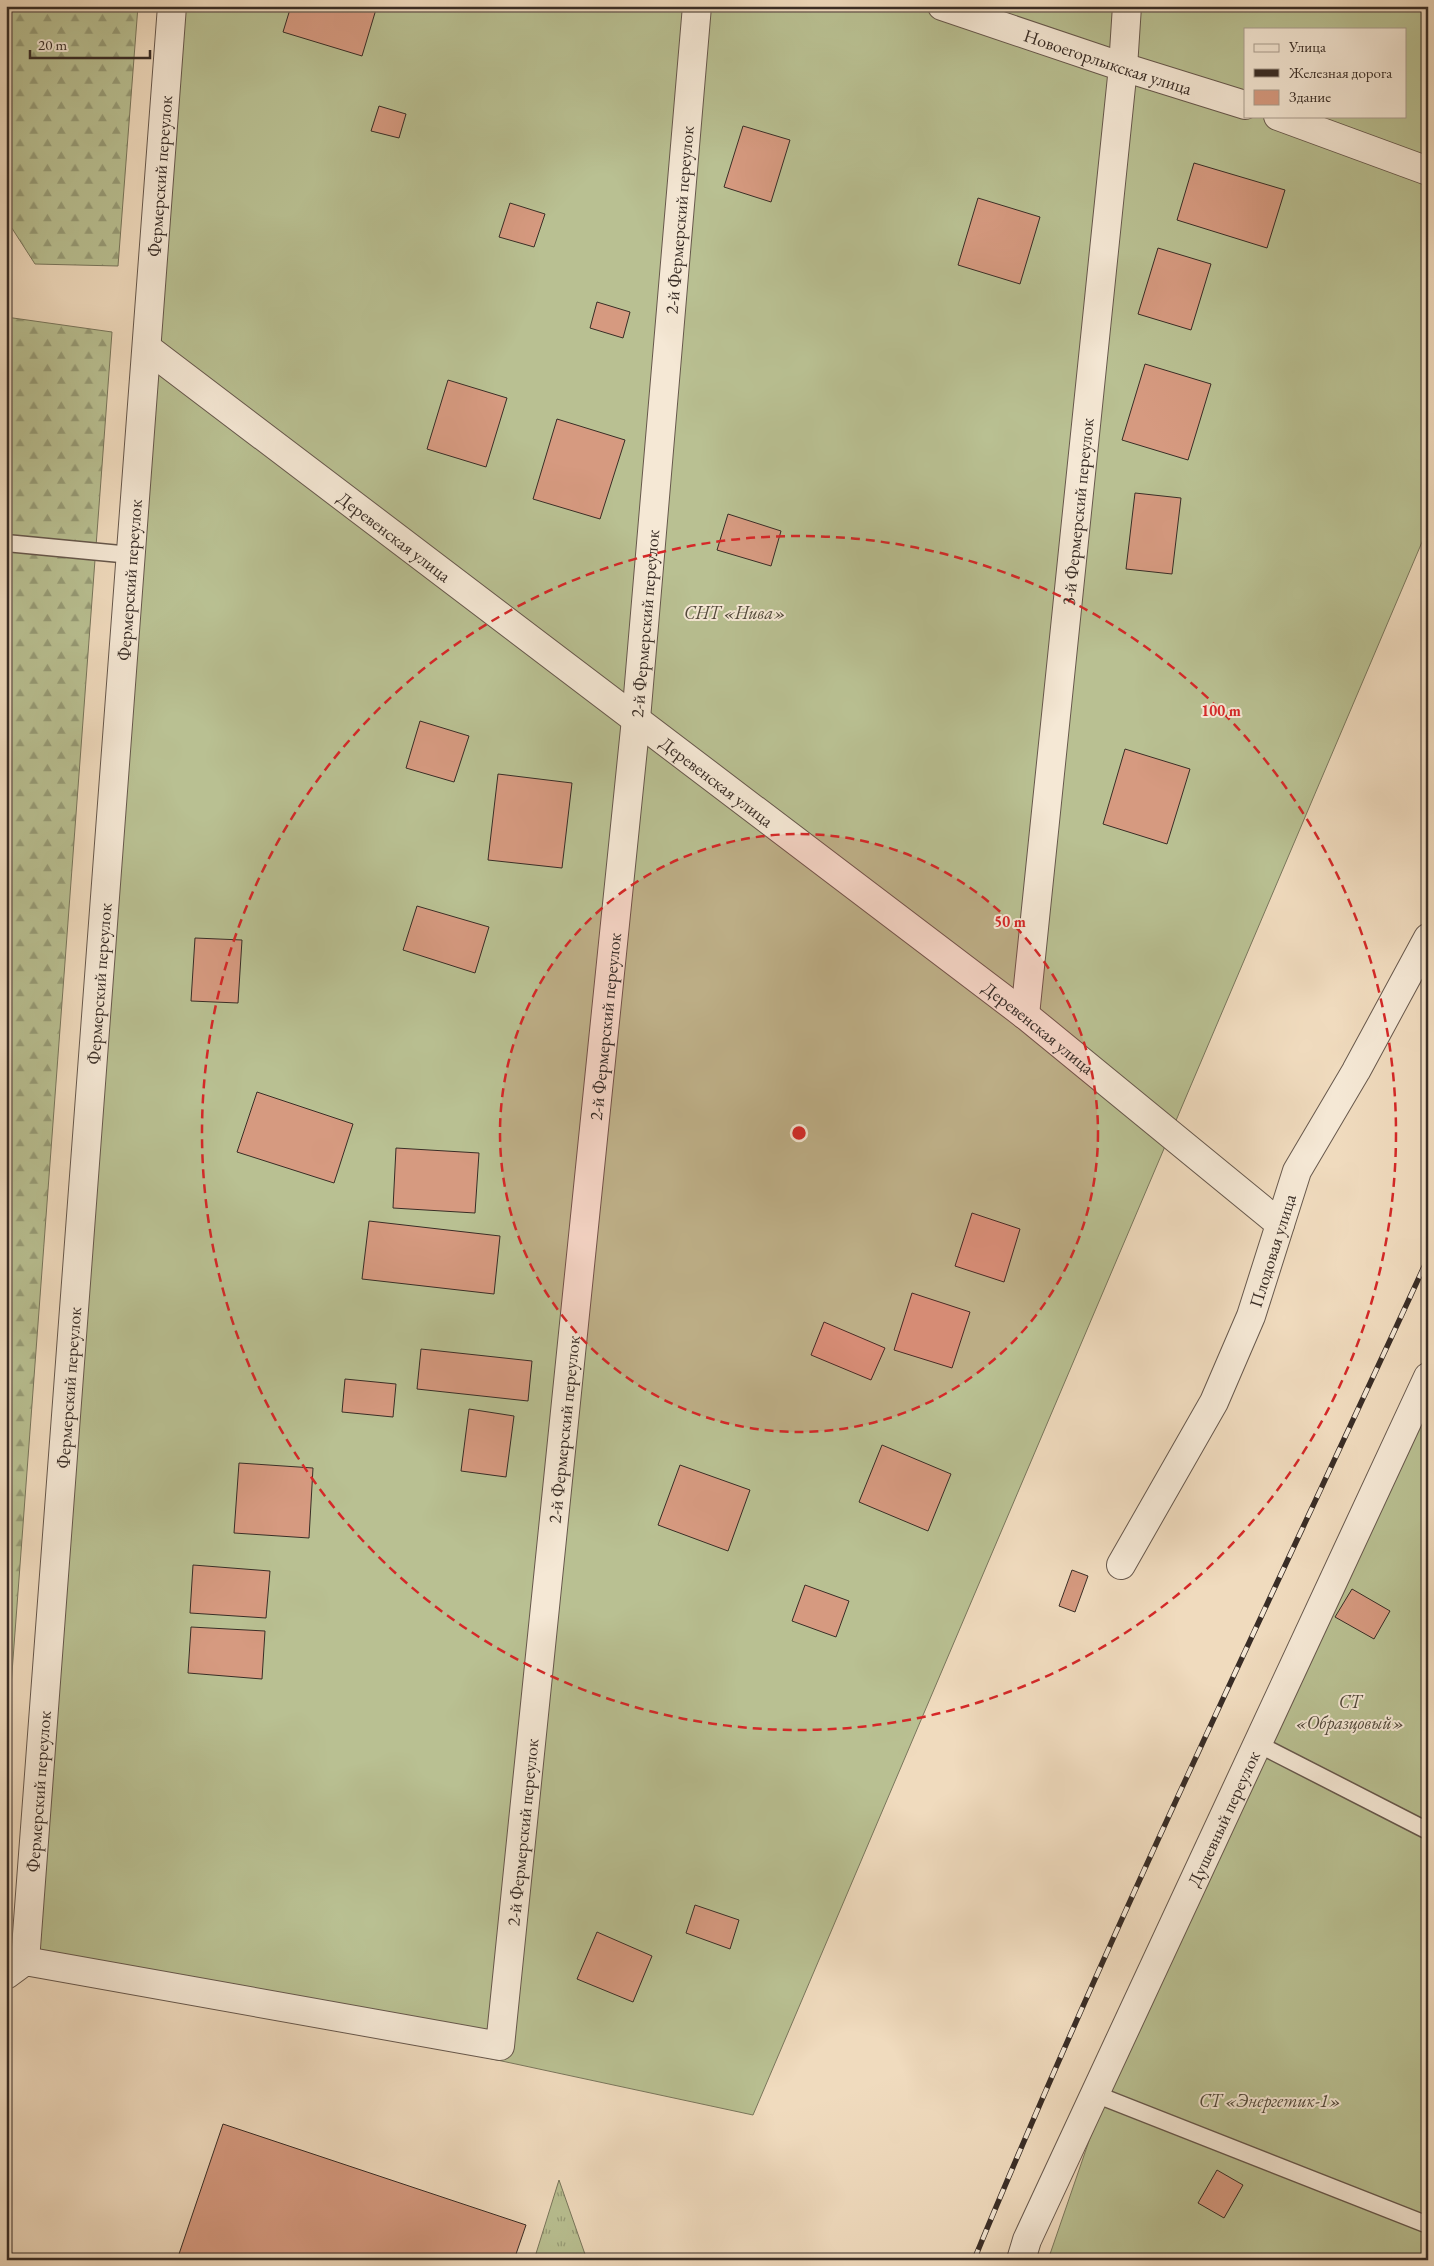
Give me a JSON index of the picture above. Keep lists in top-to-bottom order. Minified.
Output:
{"streets":{"street":["Новоегорлыкская улица","Фермерский переулок","2-й Фермерский переулок","3-й Фермерский переулок","Деревенская улица","Плодовая улица","Душевный переулок"]},"crossings":[["Новоегорлыкская улица","3-й Фермерский переулок"],["Фермерский переулок","2-й Фермерский переулок"],["Фермерский переулок","Деревенская улица"],["2-й Фермерский переулок","Деревенская улица"],["3-й Фермерский переулок","Деревенская улица"],["Деревенская улица","Плодовая улица"]],"parks":["СНТ «Нива»","СТ «Образцовый»","СТ «Энергетик-1»"],"legend":["Улица","Железная дорога","Здание"],"scale_bar":"20 m","rings":["100 m","50 m"]}
